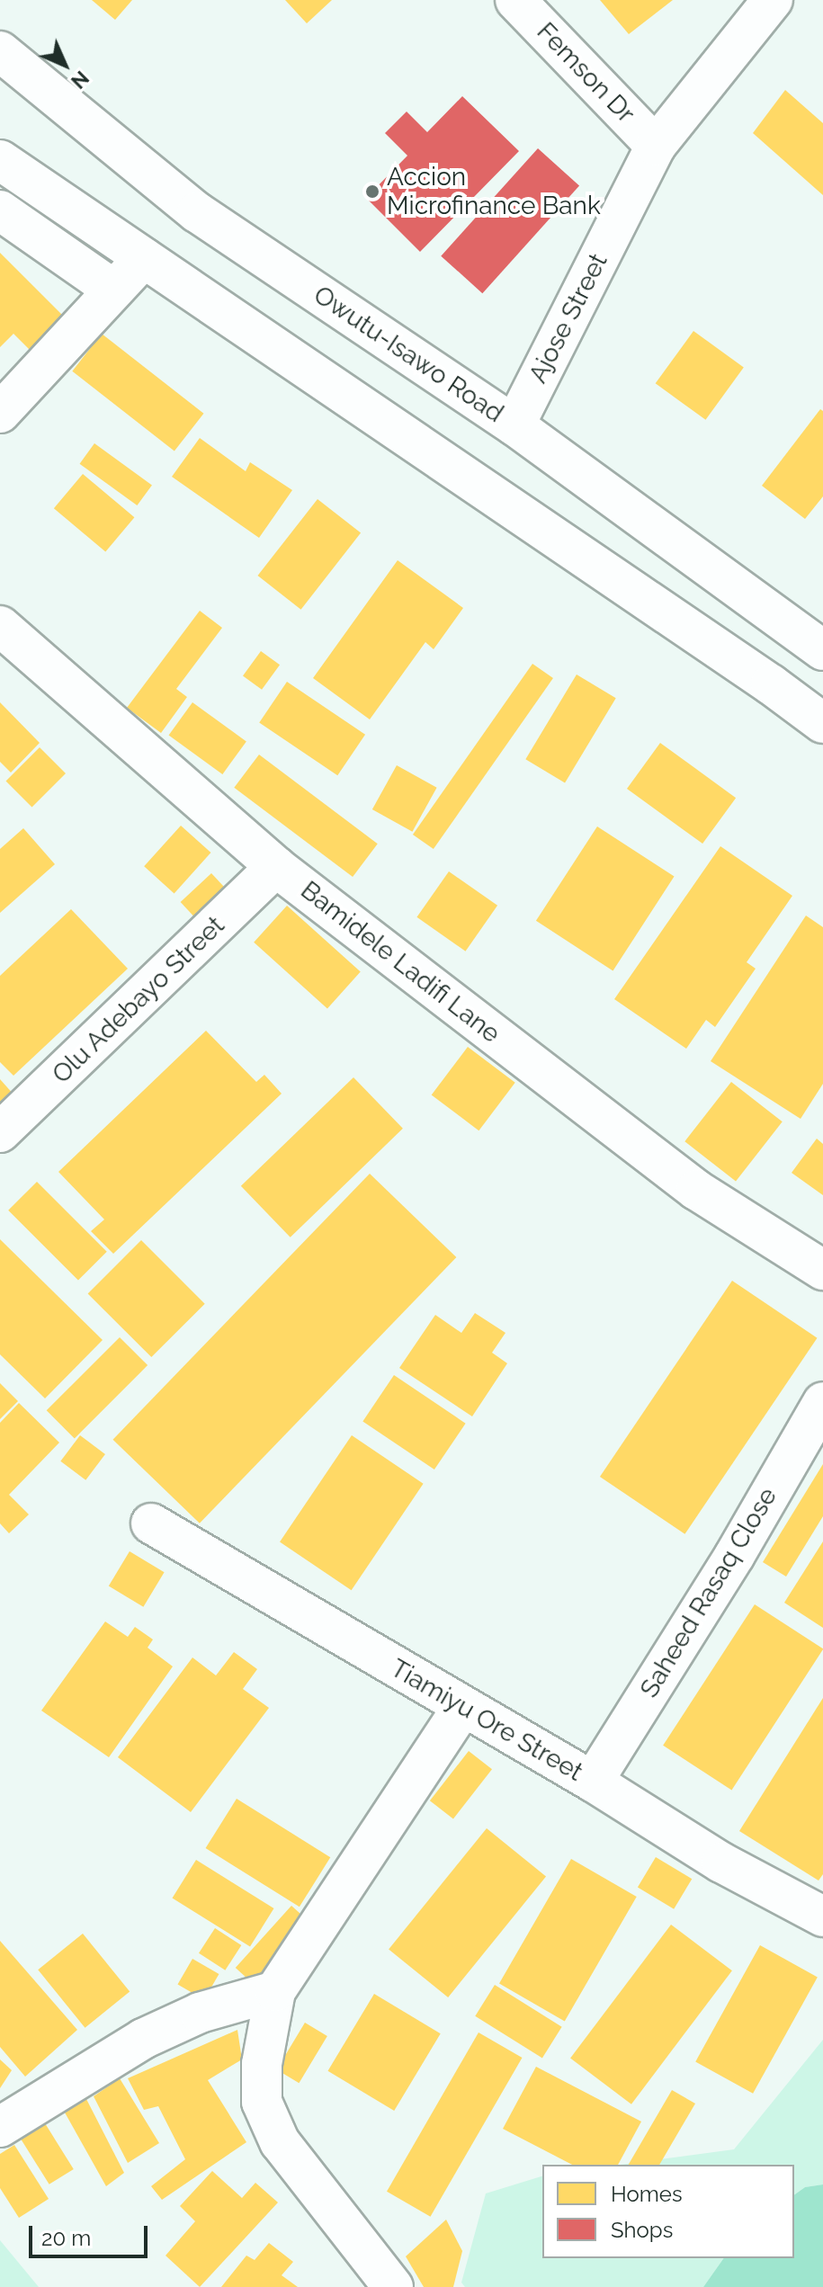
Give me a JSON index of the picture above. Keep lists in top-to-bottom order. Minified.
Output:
{"streets":{"street":["Femson Dr","Ajose Street","Owutu-Isawo Road","Bamidele Ladifi Lane","Olu Adebayo Street","Saheed Rasaq Close","Tiamiyu Ore Street"]},"crossings":[["Femson Dr","Ajose Street"],["Ajose Street","Owutu-Isawo Road"],["Bamidele Ladifi Lane","Olu Adebayo Street"],["Saheed Rasaq Close","Tiamiyu Ore Street"]],"places":["Accion Microfinance Bank"],"legend":["Homes","Shops"],"scale_bar":"20 m","north":"bottom right"}
